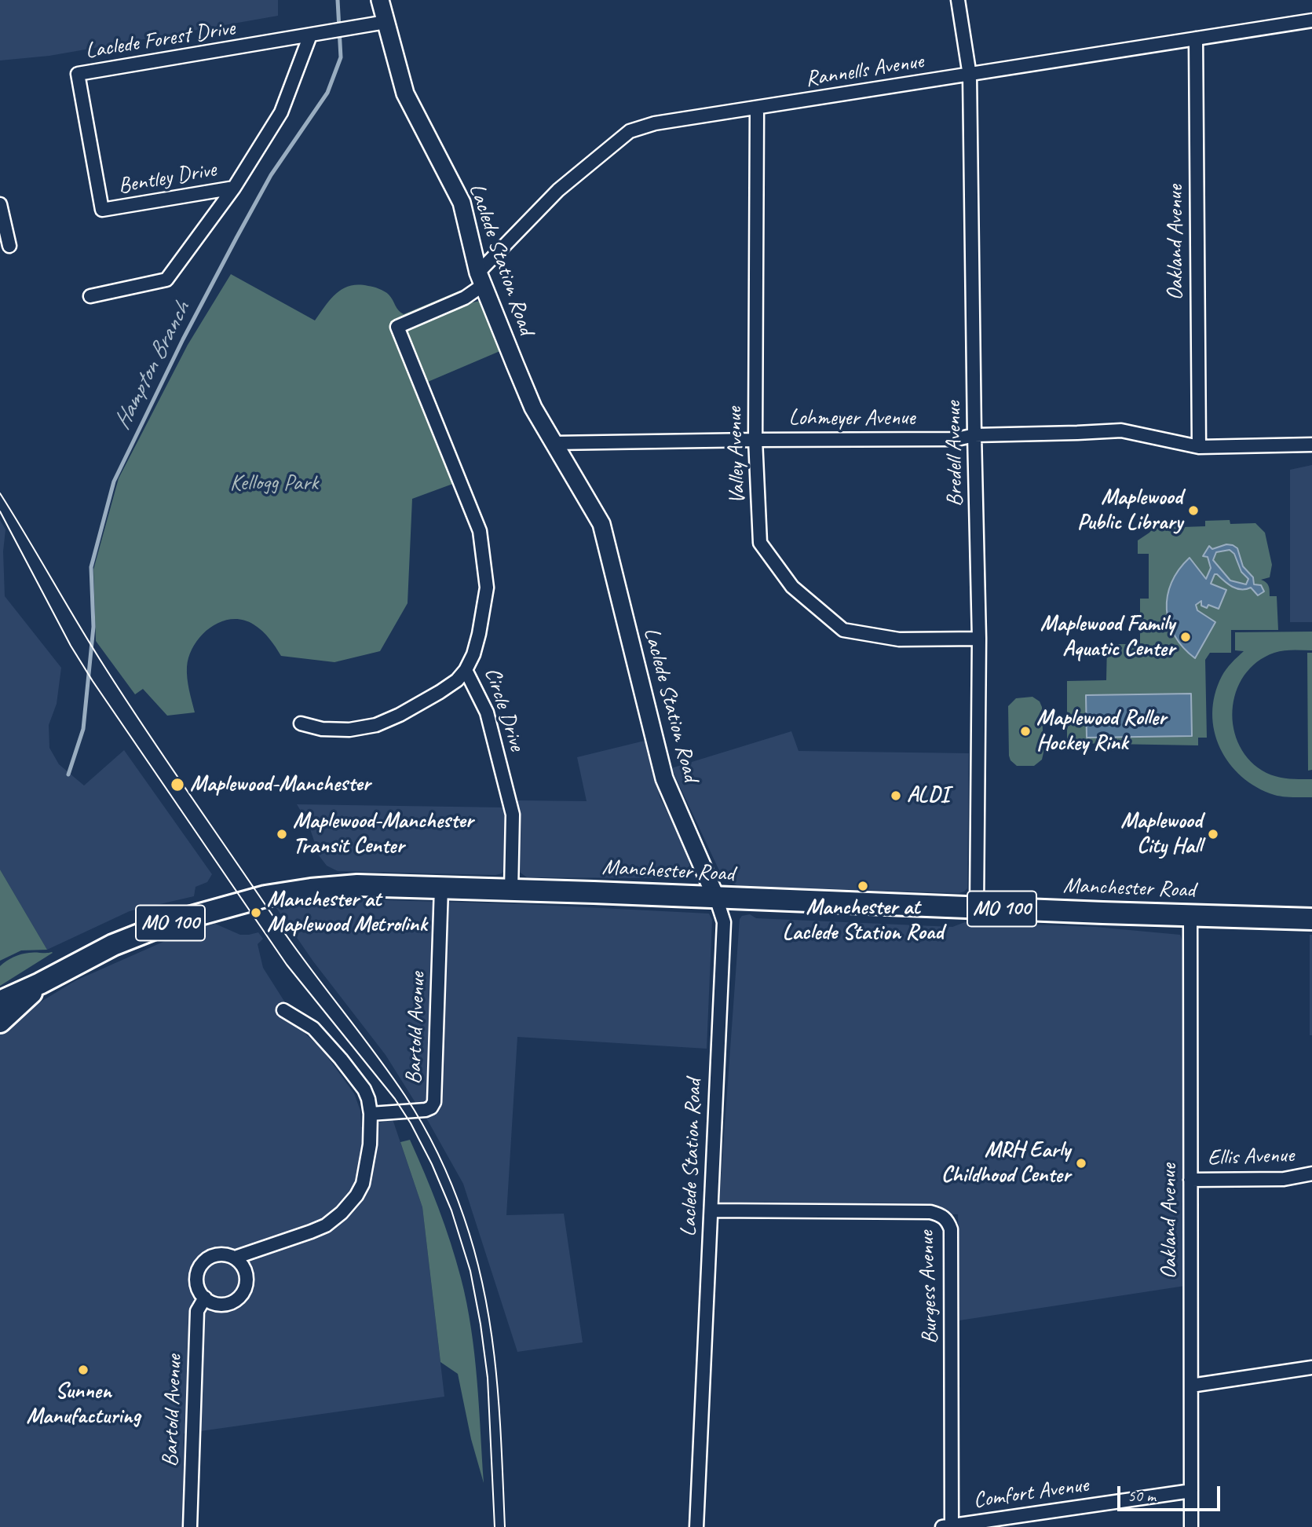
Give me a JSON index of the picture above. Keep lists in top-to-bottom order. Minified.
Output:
{"streets":{"main road":["Manchester Road","MO 100"],"street":["Laclede Forest Drive","Rannells Avenue","Bentley Drive","Oakland Avenue","Laclede Station Road","Lohmeyer Avenue","Bredell Avenue","Valley Avenue","Circle Drive","Bartold Avenue","Ellis Avenue","Burgess Avenue","Comfort Avenue"]},"crossings":[["Laclede Forest Drive","Bentley Drive"],["Laclede Forest Drive","Laclede Station Road"],["Rannells Avenue","Oakland Avenue"],["Rannells Avenue","Laclede Station Road"],["Rannells Avenue","Bredell Avenue"],["Rannells Avenue","Valley Avenue"],["Rannells Avenue","Circle Drive"],["Oakland Avenue","Lohmeyer Avenue"],["Oakland Avenue","Manchester Road"],["Oakland Avenue","Ellis Avenue"],["Oakland Avenue","Comfort Avenue"],["Laclede Station Road","Lohmeyer Avenue"],["Laclede Station Road","Manchester Road"],["Laclede Station Road","Burgess Avenue"],["Lohmeyer Avenue","Bredell Avenue"],["Lohmeyer Avenue","Valley Avenue"],["Bredell Avenue","Valley Avenue"],["Bredell Avenue","Manchester Road"],["Circle Drive","Manchester Road"],["Manchester Road","Bartold Avenue"],["Burgess Avenue","Comfort Avenue"]],"water":["Hampton Branch"],"parks":["Kellogg Park"],"places":["Maplewood Public Library","Maplewood Family Aquatic Center","Maplewood Roller Hockey Rink","Maplewood-Manchester","ALDI","Maplewood-Manchester Transit Center","Maplewood City Hall","Manchester at Laclede Station Road","Manchester at Maplewood Metrolink","MRH Early Childhood Center","Sunnen Manufacturing"],"scale_bar":"50 m"}
